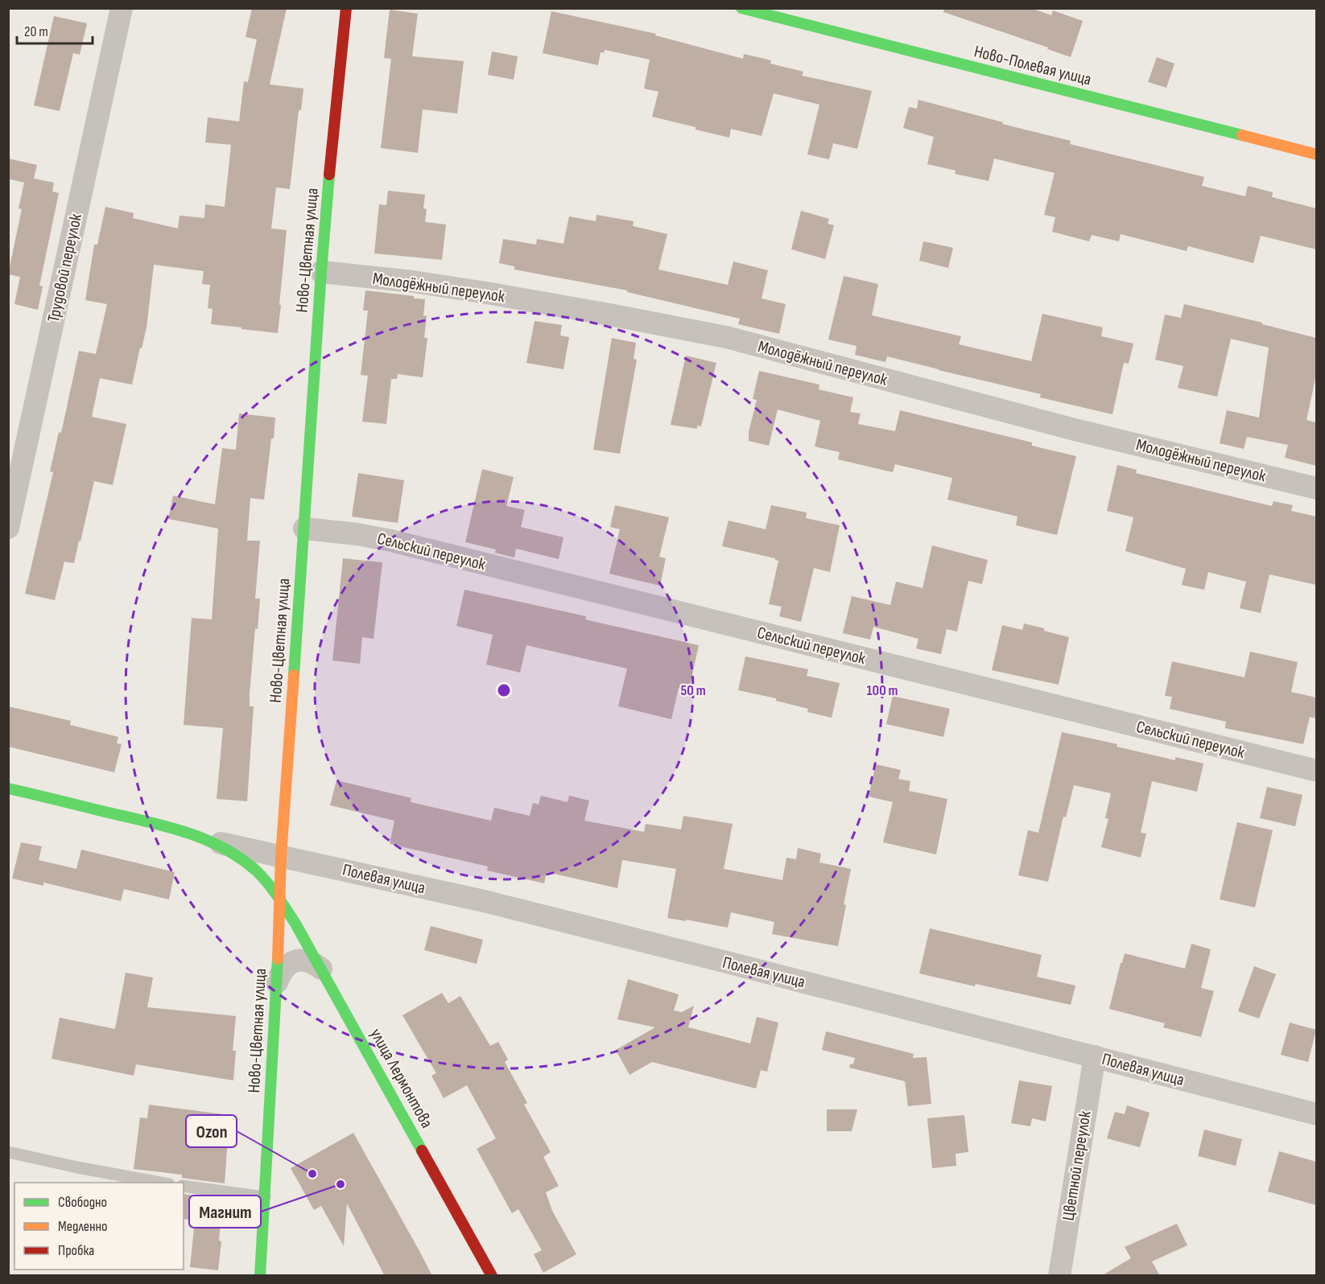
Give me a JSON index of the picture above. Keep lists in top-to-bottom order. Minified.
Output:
{"streets":{"street":["Ново-Полевая улица","Ново-Цветная улица","Трудовой переулок","Молодёжный переулок","Сельский переулок","Полевая улица","улица Лермонтова","Цветной переулок"]},"crossings":[["Ново-Цветная улица","Молодёжный переулок"],["Ново-Цветная улица","Сельский переулок"],["Ново-Цветная улица","Полевая улица"],["Ново-Цветная улица","улица Лермонтова"],["Полевая улица","улица Лермонтова"],["Полевая улица","Цветной переулок"]],"places":["Ozon","Магнит"],"legend":["Свободно","Медленно","Пробка"],"scale_bar":"20 m","rings":["50 m","100 m"]}
